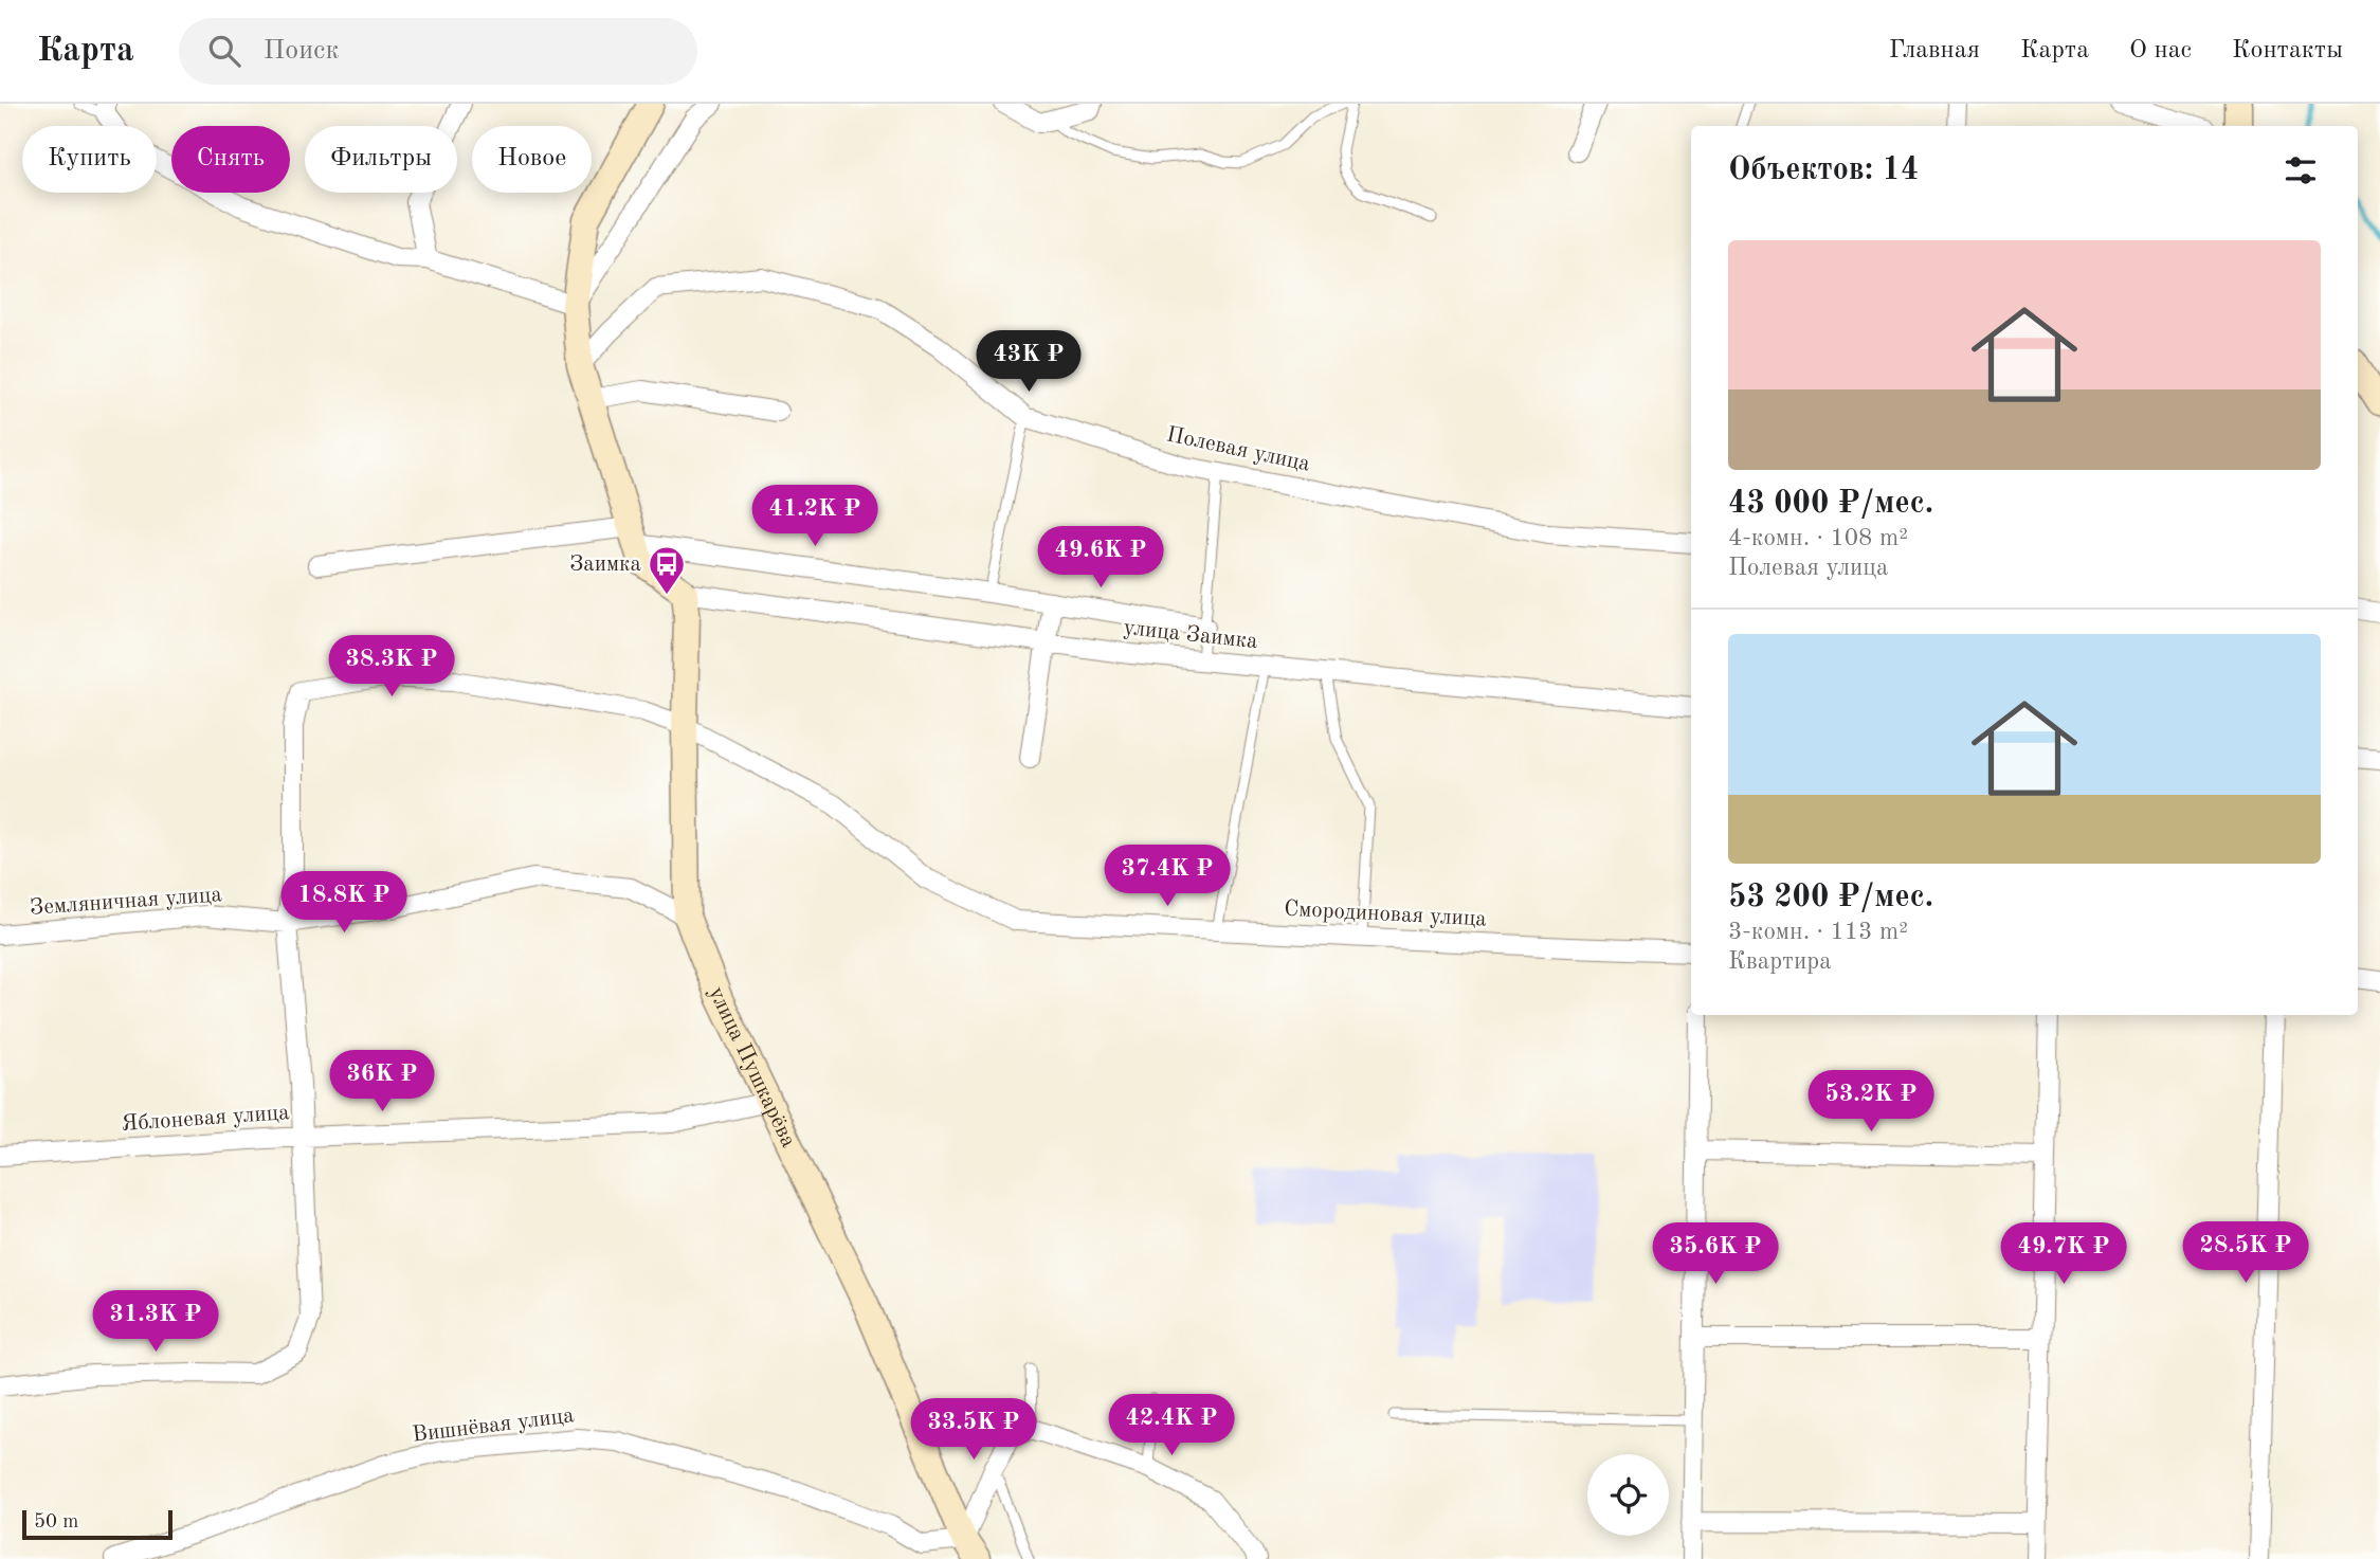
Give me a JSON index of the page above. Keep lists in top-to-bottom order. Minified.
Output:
{"streets":{"street":["Полевая улица","улица Заимка","Земляничная улица","Смородиновая улица","улица Пушкарёва","Яблоневая улица","Вишнёвая улица"]},"crossings":[["улица Заимка","улица Пушкарёва"],["Земляничная улица","Смородиновая улица"],["Земляничная улица","улица Пушкарёва"],["Смородиновая улица","улица Пушкарёва"],["улица Пушкарёва","Яблоневая улица"],["улица Пушкарёва","Вишнёвая улица"]],"places":{"bus stop":["Заимка"]},"scale_bar":"50 m","page":{"header":"Карта","search":"Поиск","nav":["Главная","Карта","О нас","Контакты"],"chip":["Купить","Снять","Фильтры","Новое"],"heading":"Объектов: 14","list":[{"name":"43 000 ₽/мес.","note":"4-комн. · 108 m² · Полевая улица"},{"name":"53 200 ₽/мес.","note":"3-комн. · 113 m² · Квартира"}],"price":["43K ₽","41.2K ₽","49.6K ₽","38.3K ₽","37.4K ₽","18.8K ₽","36K ₽","53.2K ₽","28.5K ₽","35.6K ₽","49.7K ₽","31.3K ₽","42.4K ₽","33.5K ₽"],"scale":"50 m"}}
